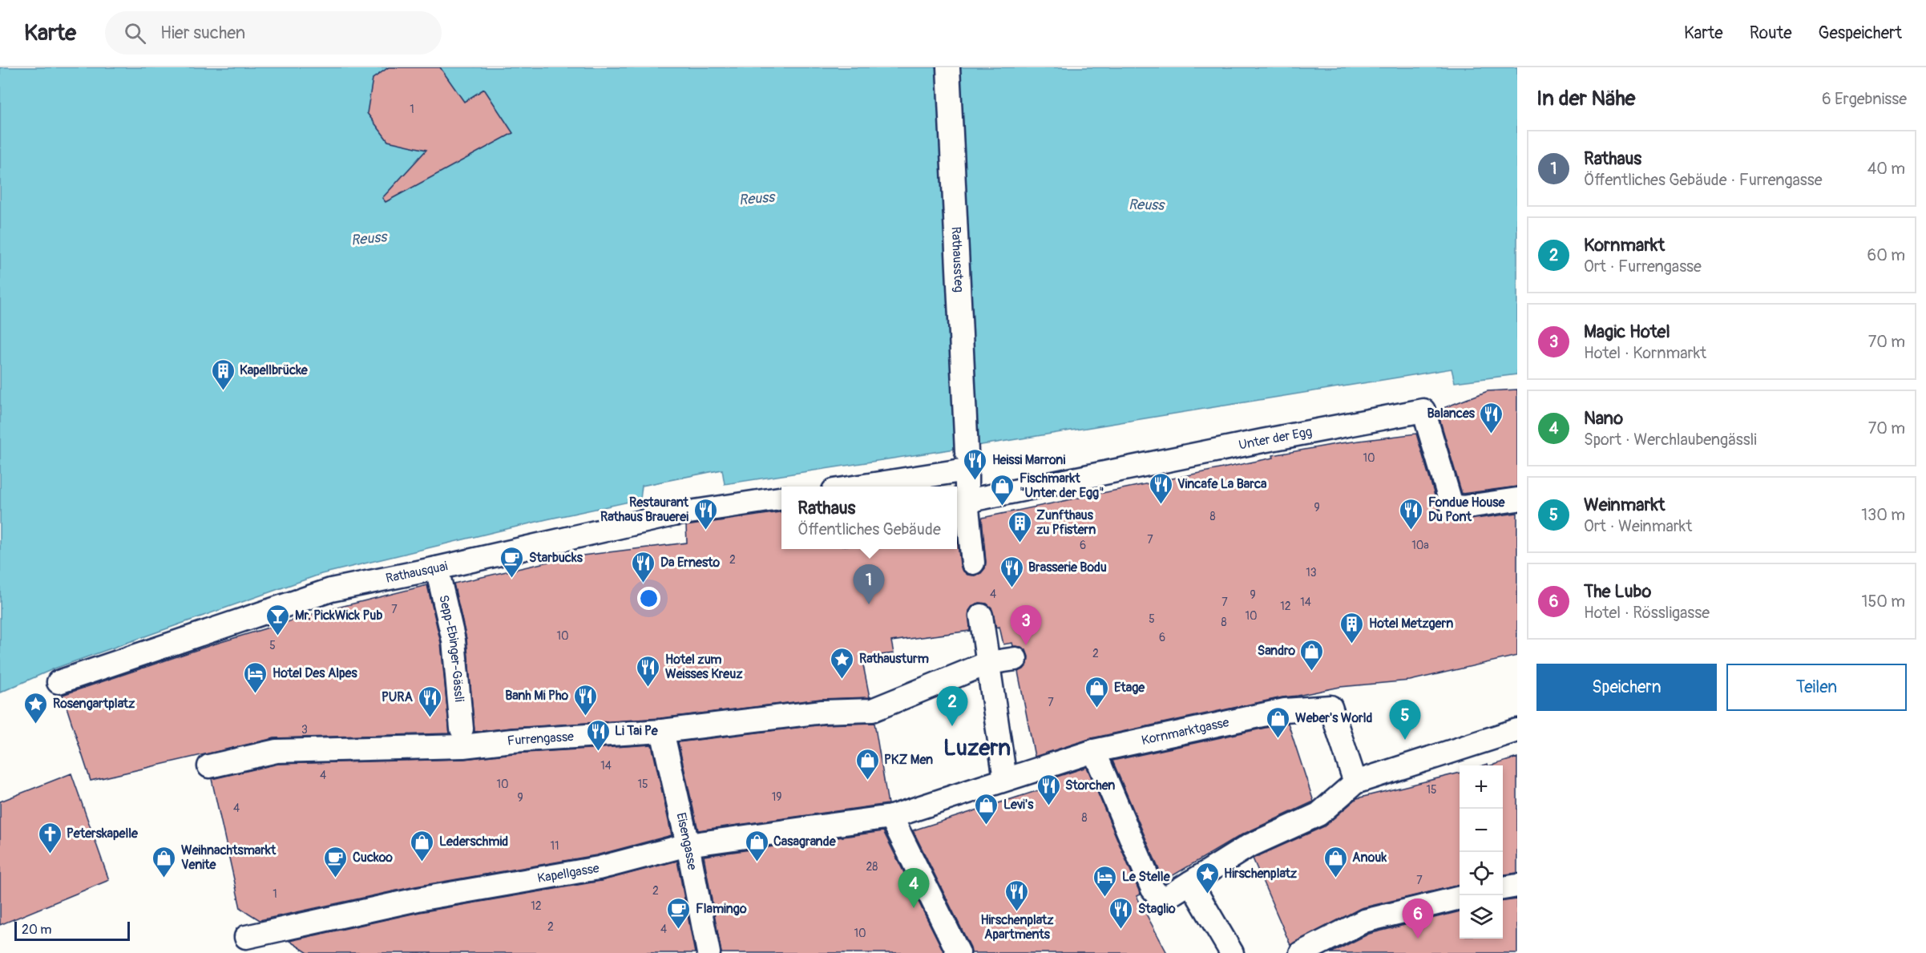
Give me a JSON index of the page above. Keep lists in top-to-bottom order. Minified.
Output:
{"streets":{"street":["Rathaussteg","Unter der Egg","Rathausquai","Sepp-Ebinger-Gässli","Kornmarktgasse","Furrengasse","Eisengasse","Kapellgasse"]},"crossings":[["Rathaussteg","Unter der Egg"],["Rathausquai","Sepp-Ebinger-Gässli"],["Kornmarktgasse","Kapellgasse"],["Furrengasse","Eisengasse"],["Eisengasse","Kapellgasse"]],"districts":["Luzern"],"water":["Reuss"],"places":{"building":["Kapellbrücke","Zunfthaus zu Pfistern","Hotel Metzgern"],"restaurant":["Balances","Heissi Marroni","Vincafe La Barca","Restaurant Rathaus Brauerei","Fondue House Du Pont","Da Ernesto","Brasserie Bodu","Hotel zum Weisses Kreuz","Banh Mi Pho","PURA","Li Tai Pe","Storchen","Hirschenplatz Apartments","Staglio"],"shop":["Fischmarkt \"Unter der Egg\"","Sandro","Etage","Weber's World","PKZ Men","Levi's","Lederschmid","Casagrande","Weihnachtsmarkt Venite","Anouk"],"cafe":["Starbucks","Cuckoo","Flamingo"],"bar":["Mr. PickWick Pub"],"place":["Rathausturm","Rosengartplatz","Hirschenplatz"],"hotel":["Hotel Des Alpes","Le Stelle"],"church":["Peterskapelle"]},"house_numbers":["1","10","9","8","7","6","10a","2","13","4","9","7","14","12","7","10","5","8","10","6","5","2","7","3","14","4","10","15","15","19","9","4","8","11","28","7","2","1","12","2","4","10"],"scale_bar":"20 m","page":{"header":"Karte","search":"Hier suchen","nav":["Karte","Route","Gespeichert"],"heading":["In der Nähe","6 Ergebnisse"],"list":[{"mark":"1","name":"Rathaus","note":"Öffentliches Gebäude · Furrengasse","value":"40 m"},{"mark":"2","name":"Kornmarkt","note":"Ort · Furrengasse","value":"60 m"},{"mark":"3","name":"Magic Hotel","note":"Hotel · Kornmarkt","value":"70 m"},{"mark":"4","name":"Nano","note":"Sport · Werchlaubengässli","value":"70 m"},{"mark":"5","name":"Weinmarkt","note":"Ort · Weinmarkt","value":"130 m"},{"mark":"6","name":"The Lubo","note":"Hotel · Rössligasse","value":"150 m"}],"popup":["Rathaus","Öffentliches Gebäude"],"pins":["1","3","2","5","4","6"],"buttons":["Speichern","Teilen"],"map_buttons":["+","−"],"scale":"20 m"}}
